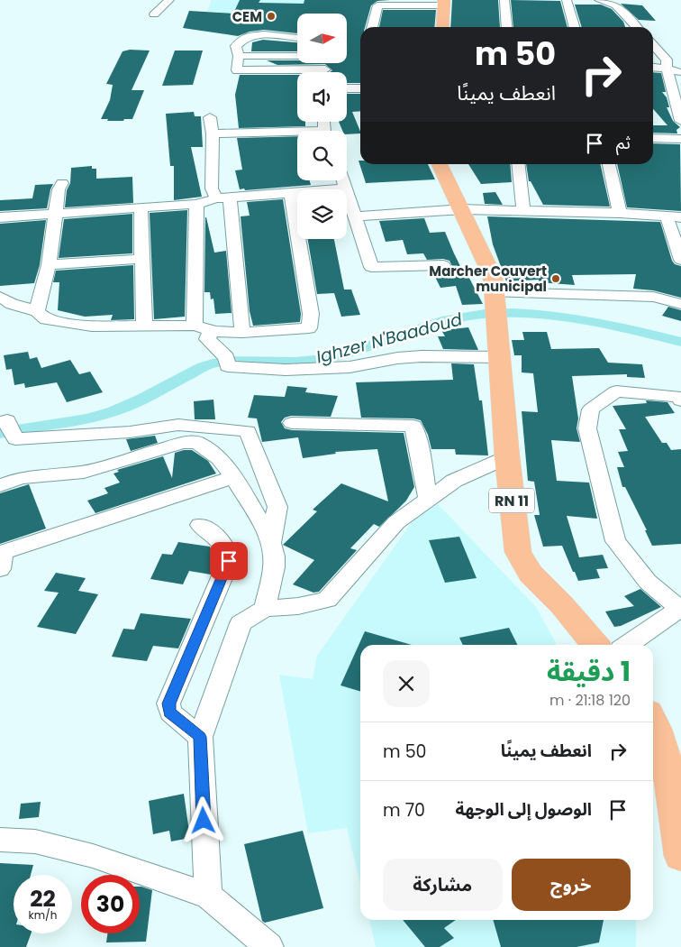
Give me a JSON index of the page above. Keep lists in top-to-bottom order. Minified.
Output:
{"streets":{"main road":["RN 11"]},"water":["Ighzer N'Baadoud"],"places":["CEM","Marcher Couvert municipal"],"north":"right","page":{"turn":["50 m","انعطف يمينًا"],"then":"ثم","heading":["1 دقيقة","120 m · 21:18"],"list":[{"name":"انعطف يمينًا","value":"50 m"},{"name":"الوصول إلى الوجهة","value":"70 m"}],"buttons":["خروج","مشاركة"],"speed":"22 km/h","limit":"30"}}
